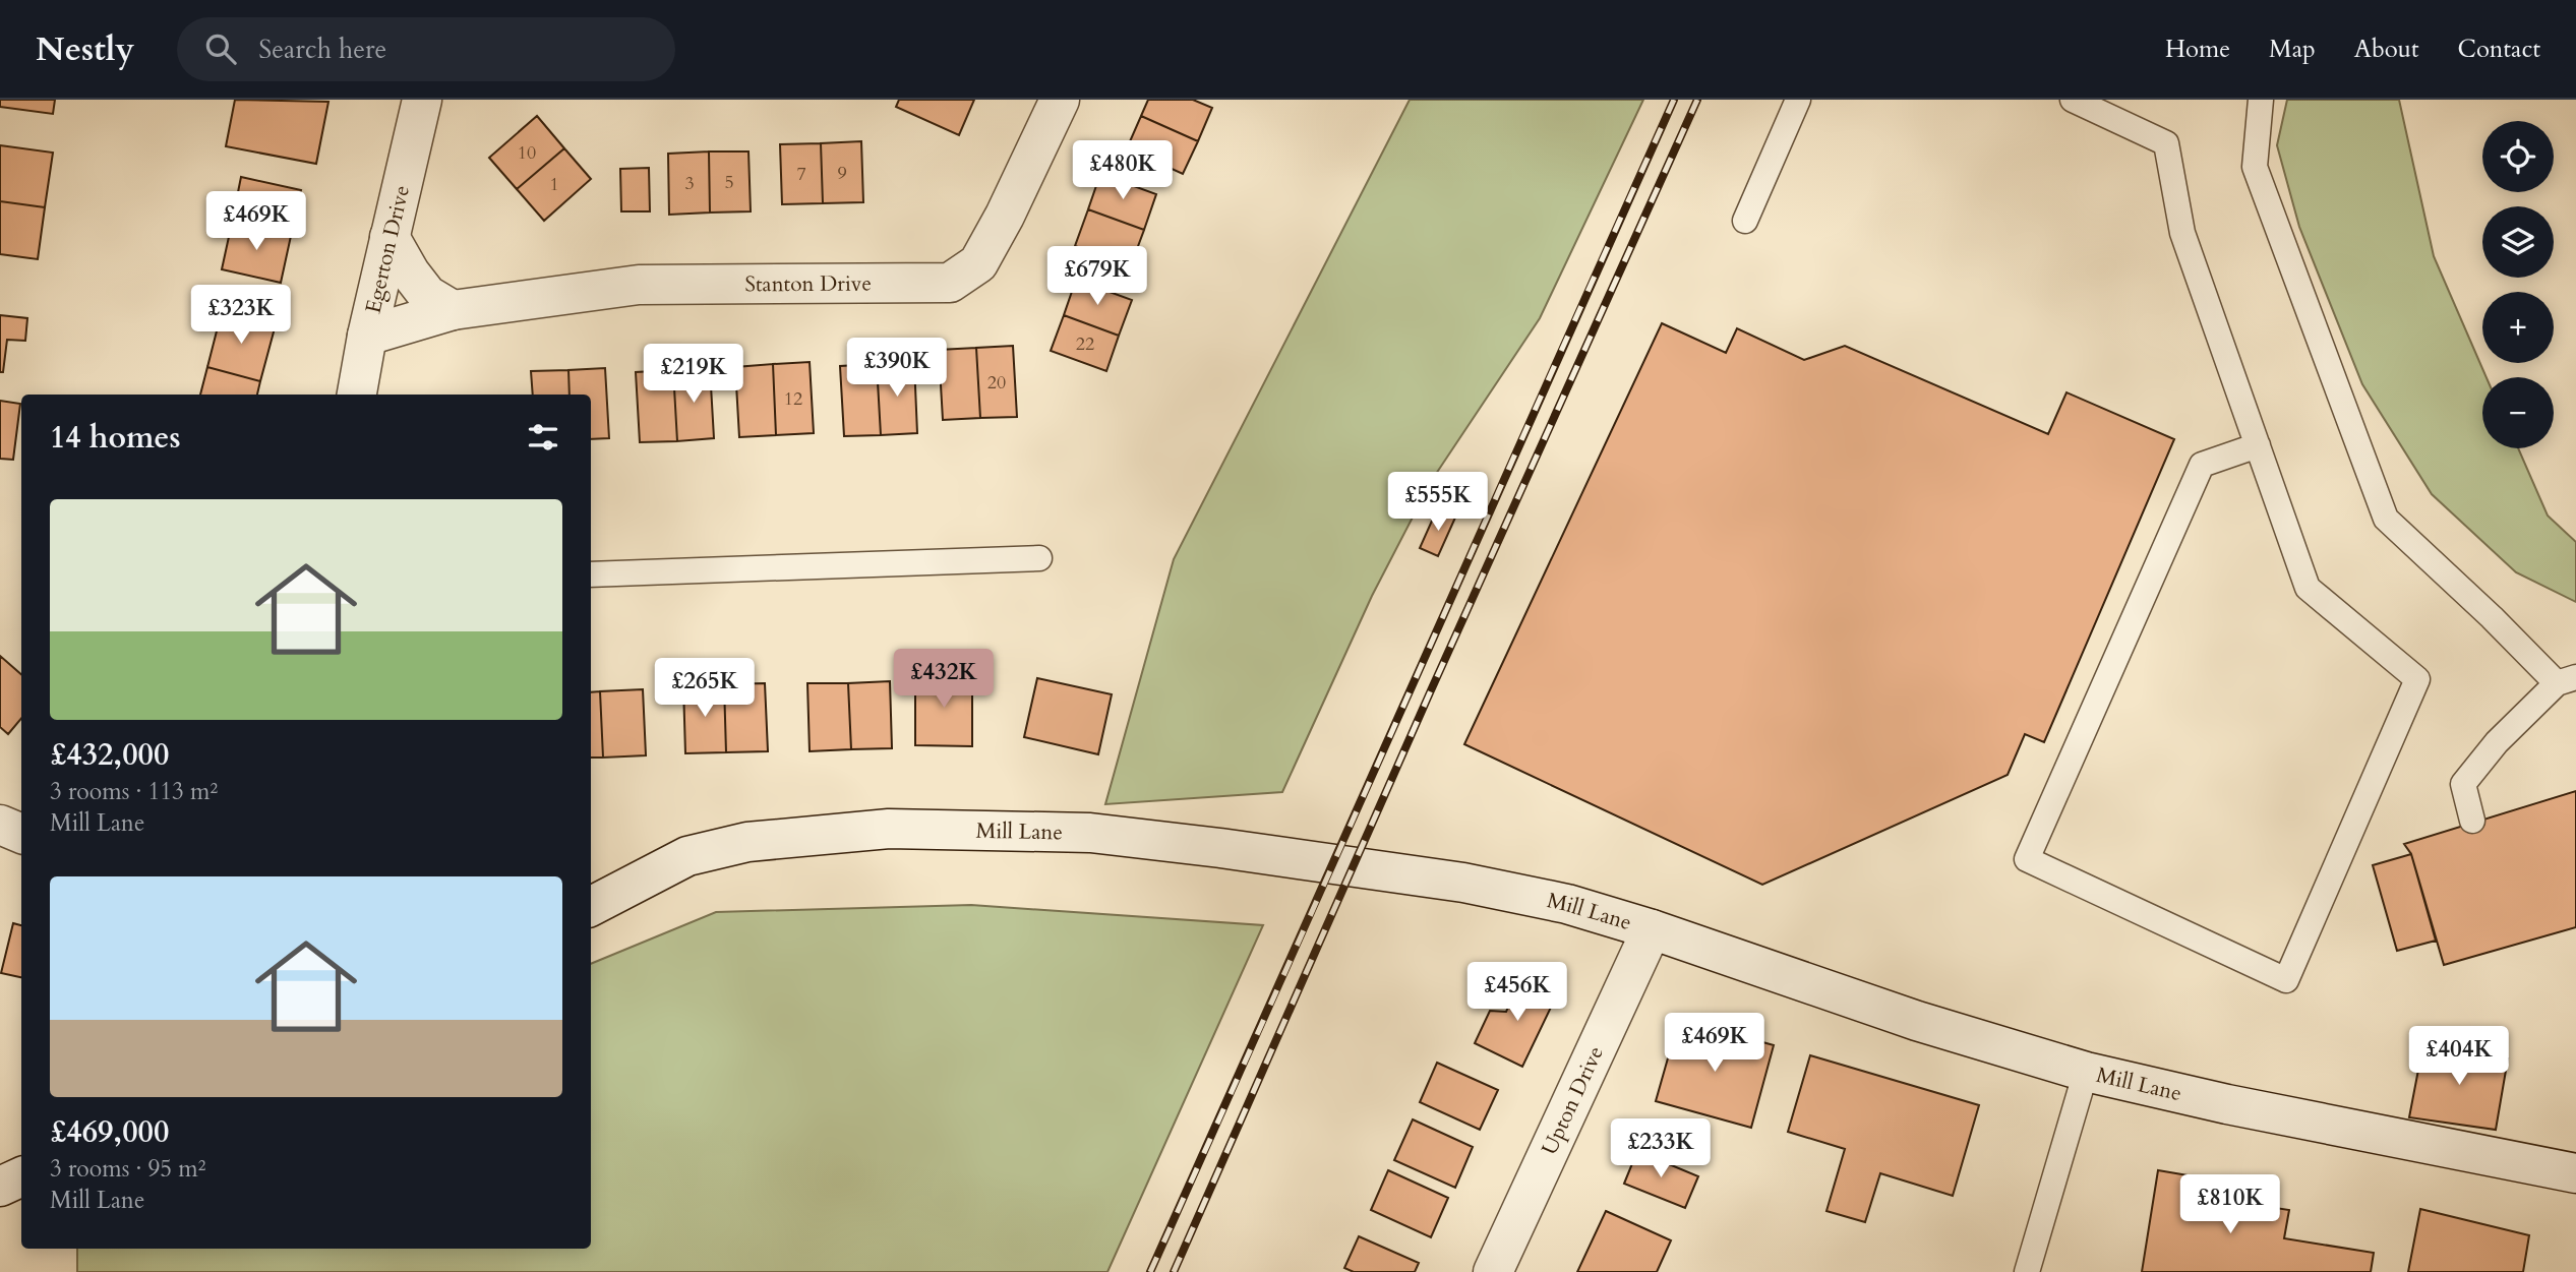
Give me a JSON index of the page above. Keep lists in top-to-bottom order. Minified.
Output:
{"streets":{"street":["Egerton Drive","Stanton Drive","Mill Lane","Upton Drive"]},"crossings":[["Egerton Drive","Stanton Drive"],["Mill Lane","Upton Drive"]],"house_numbers":["10","9","7","5","3","1","22","20","12"],"page":{"header":"Nestly","search":"Search here","nav":["Home","Map","About","Contact"],"map_buttons":["+","−"],"price":["£480K","£469K","£679K","£323K","£390K","£219K","£555K","£432K","£265K","£456K","£469K","£404K","£233K","£810K"],"heading":"14 homes","list":[{"name":"£432,000","note":"3 rooms · 113 m² · Mill Lane"},{"name":"£469,000","note":"3 rooms · 95 m² · Mill Lane"}]}}
